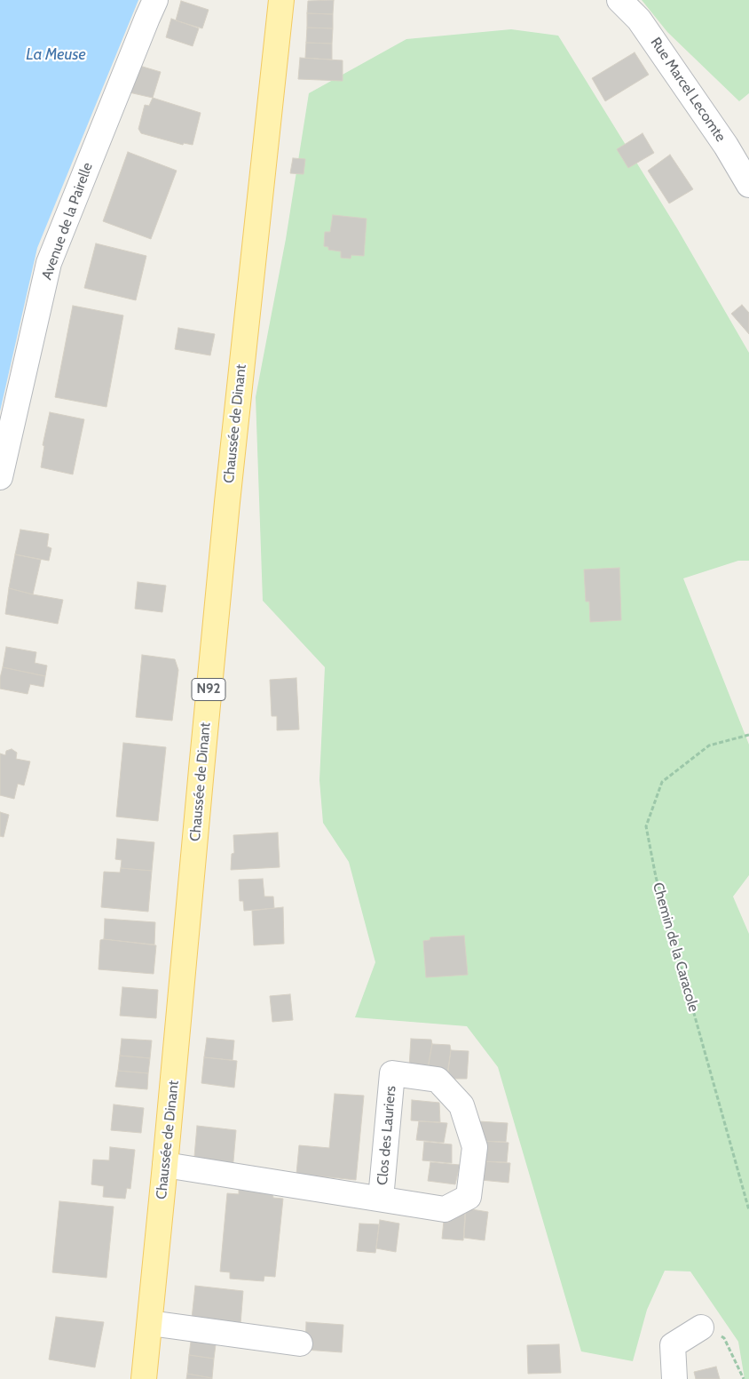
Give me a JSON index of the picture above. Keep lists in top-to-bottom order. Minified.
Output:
{"streets":{"main road":["Chaussée de Dinant","N92"],"street":["Rue Marcel Lecomte","Avenue de la Pairelle","Clos des Lauriers"],"path":["Chemin de la Caracole"]},"crossings":[["Chaussée de Dinant","Clos des Lauriers"]],"water":["La Meuse"]}
